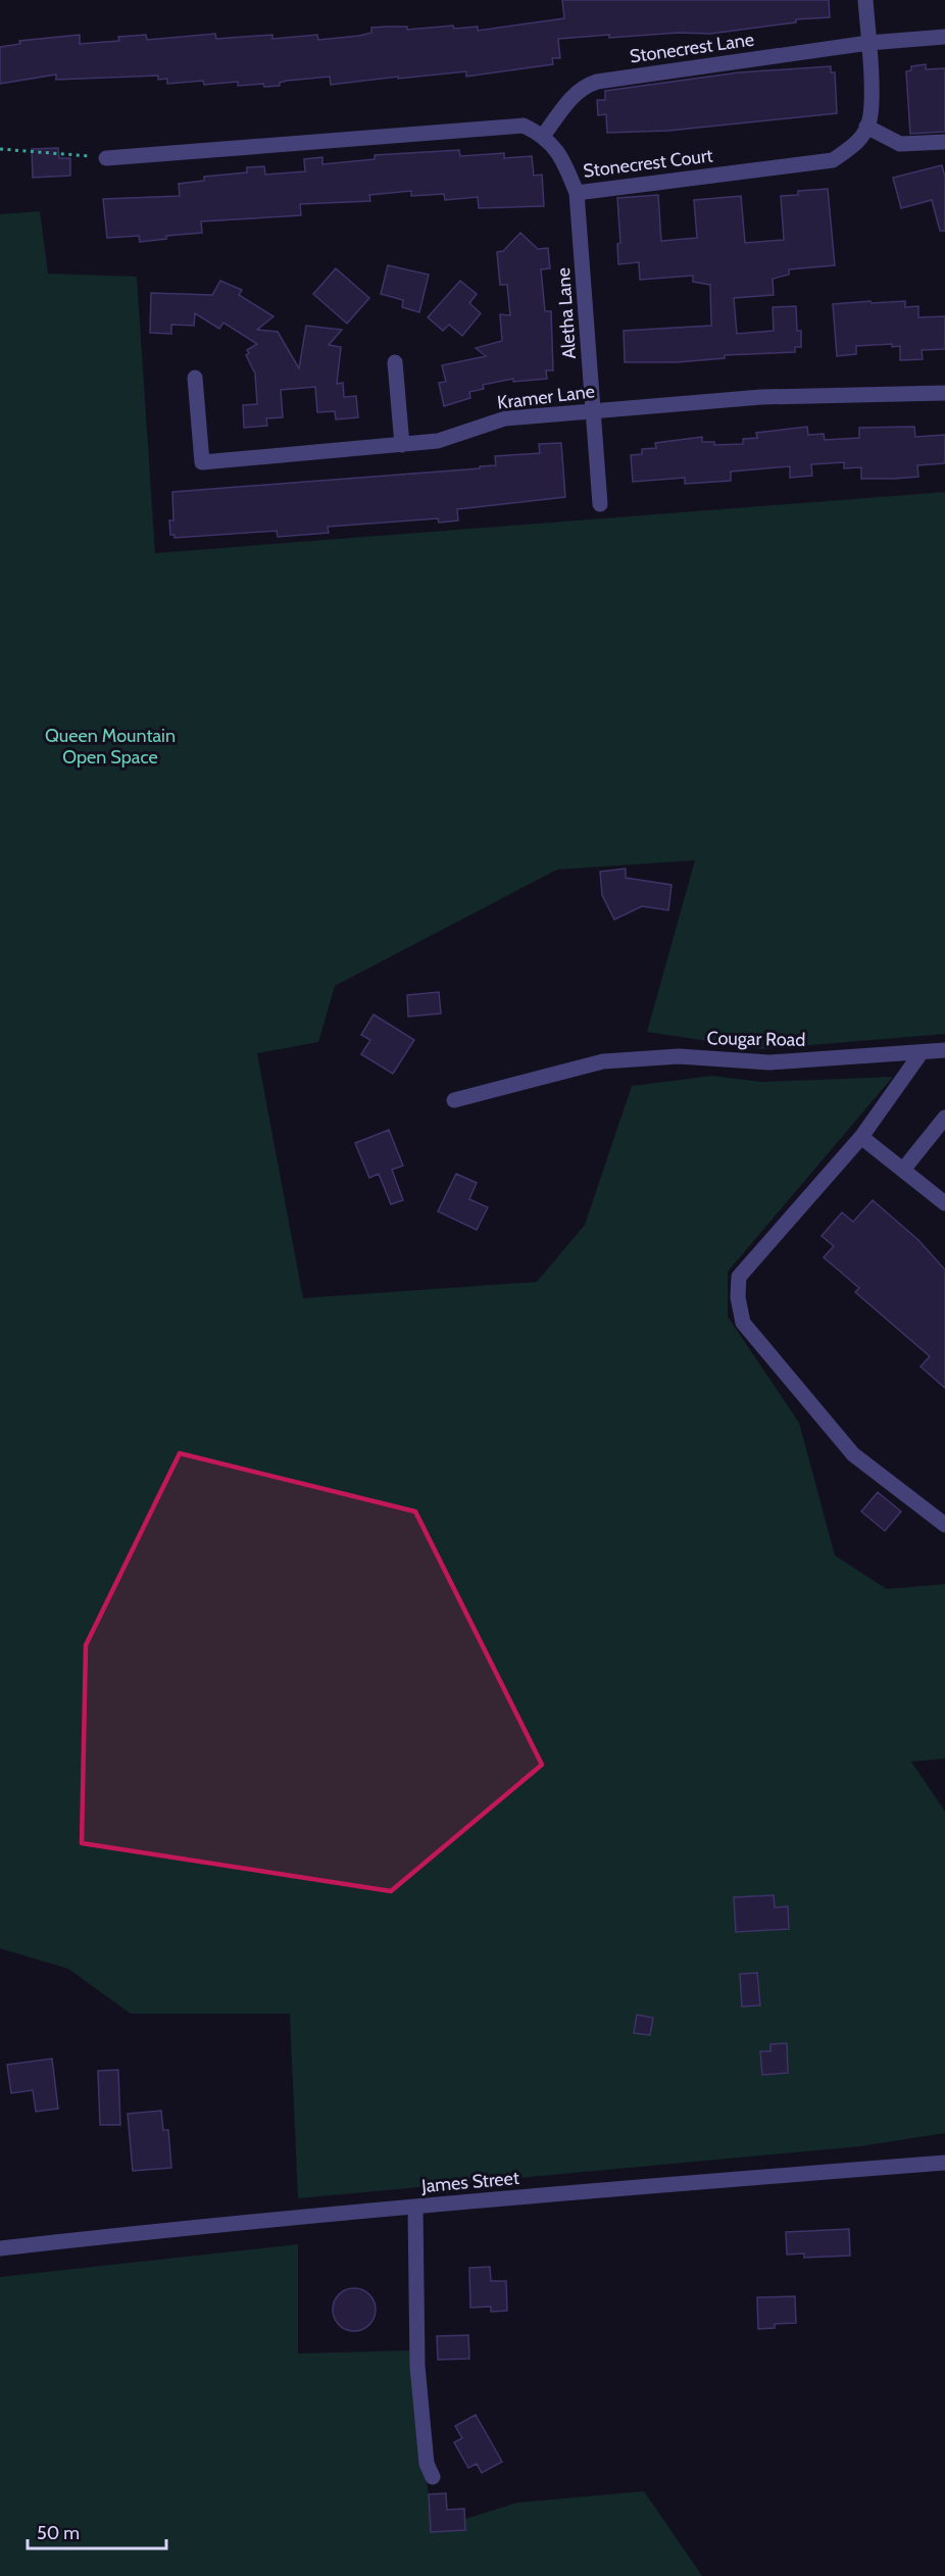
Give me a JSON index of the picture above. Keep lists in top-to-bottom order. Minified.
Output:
{"streets":{"street":["Stonecrest Lane","Stonecrest Court","Aletha Lane","Kramer Lane","Cougar Road","James Street"]},"crossings":[["Stonecrest Lane","Stonecrest Court"],["Stonecrest Court","Aletha Lane"],["Aletha Lane","Kramer Lane"]],"parks":["Queen Mountain Open Space"],"scale_bar":"50 m"}
